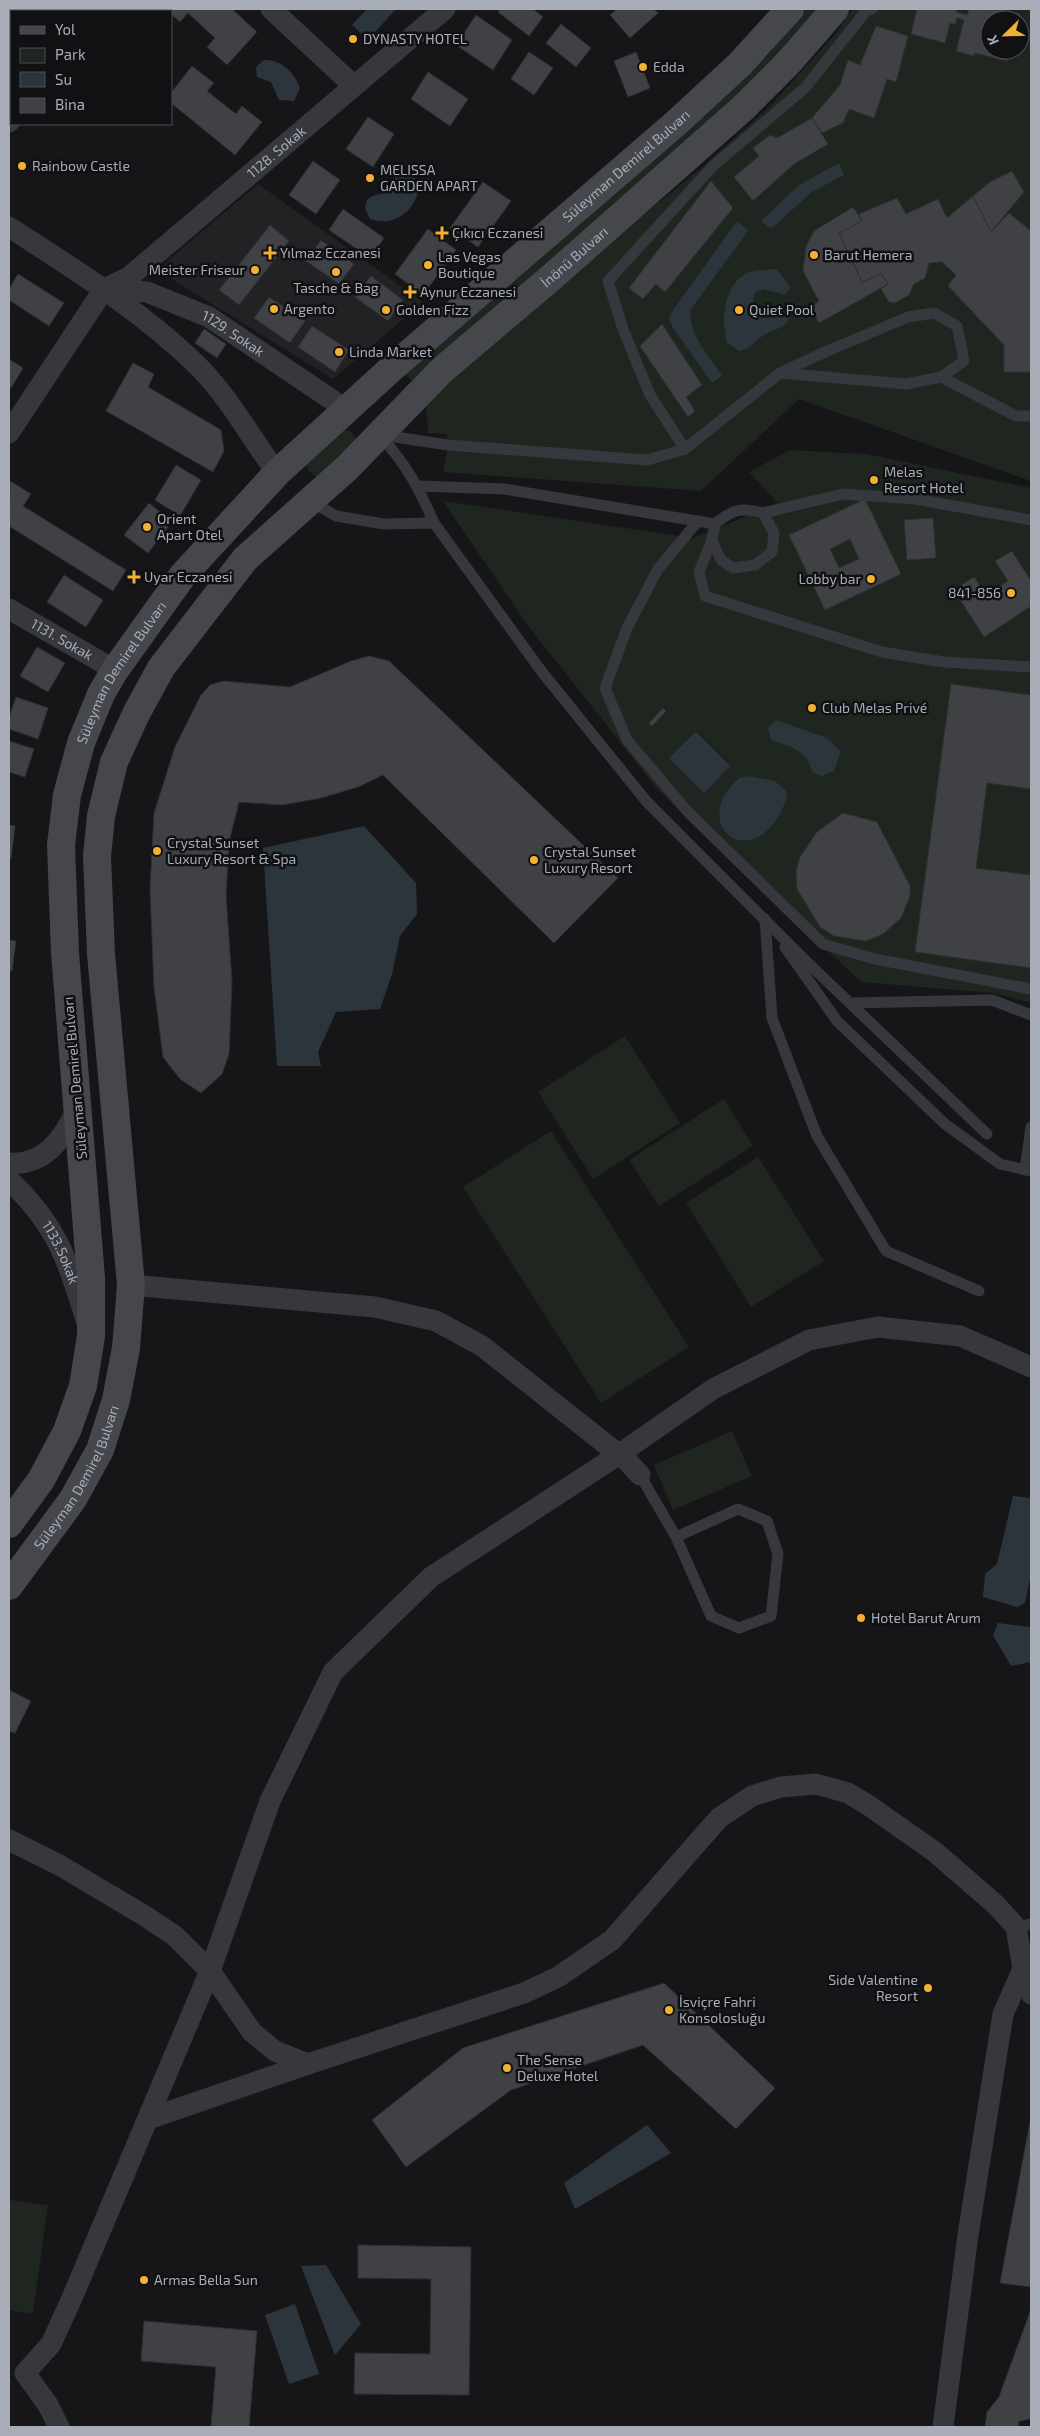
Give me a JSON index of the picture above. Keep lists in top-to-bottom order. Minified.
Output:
{"streets":{"main road":["Süleyman Demirel Bulvarı","İnönü Bulvarı"],"street":["1128. Sokak","1129. Sokak","1131. Sokak","1133.Sokak"]},"crossings":[["1128. Sokak","1129. Sokak"],["Süleyman Demirel Bulvarı","İnönü Bulvarı"],["Süleyman Demirel Bulvarı","1129. Sokak"],["Süleyman Demirel Bulvarı","1131. Sokak"],["Süleyman Demirel Bulvarı","1133.Sokak"]],"places":{"other":["DYNASTY HOTEL","Edda","Rainbow Castle","MELISSA GARDEN APART","Barut Hemera","Las Vegas Boutique","Meister Friseur","Tasche & Bag","Argento","Golden Fizz","Quiet Pool","Linda Market","Melas Resort Hotel","Orient Apart Otel","Lobby bar","841-856","Club Melas Privé","Crystal Sunset Luxury Resort & Spa","Crystal Sunset Luxury Resort","Hotel Barut Arum","Side Valentine Resort","İsviçre Fahri Konsolosluğu","The Sense Deluxe Hotel","Armas Bella Sun"],"health":["Çıkıcı Eczanesi","Yılmaz Eczanesi","Aynur Eczanesi","Uyar Eczanesi"]},"legend":["Yol","Park","Su","Bina"],"north":"bottom left"}
